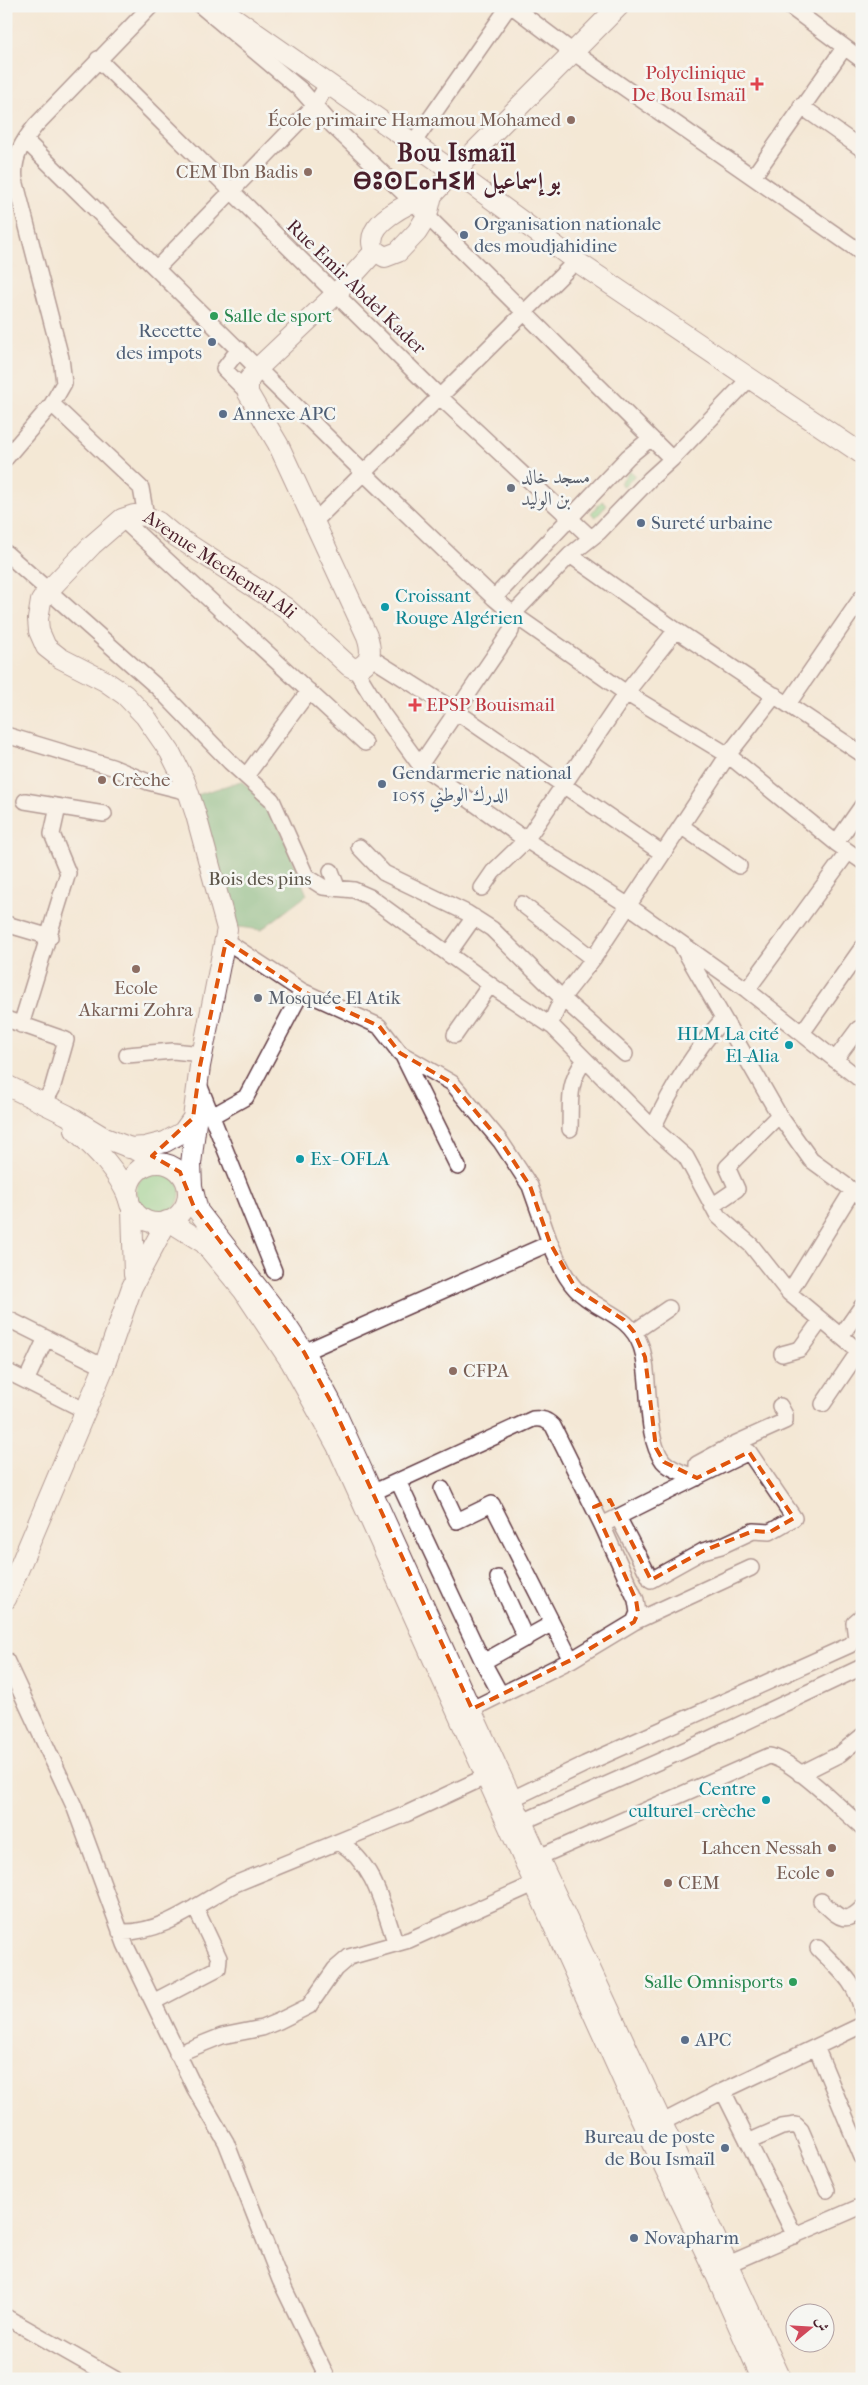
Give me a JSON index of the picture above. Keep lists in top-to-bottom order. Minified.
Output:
{"streets":{"main road":["Avenue Mechental Ali"],"street":["Rue Emir Abdel Kader"]},"districts":["Bou Ismaïl ⴱⵓⵙⵎⴰⵄⵉⵍ بو إسماعيل"],"parks":["Bois des pins"],"places":{"health":["Polyclinique De Bou Ismaïl","EPSP Bouismail"],"other":["École primaire Hamamou Mohamed","CEM Ibn Badis","Organisation nationale des moudjahidine","Salle de sport","Recette des impots","Annexe APC","مسجد خالد بن الوليد","Sureté urbaine","Croissant Rouge Algérien","Crèche","Gendarmerie national 1055 الدرك الوطني","Ecole Akarmi Zohra","Mosquée El Atik","HLM La cité El-Alia","Ex- OFLA","CFPA","Centre culturel- crèche","Lahcen Nessah","Ecole","CEM","Salle Omnisports","APC","Bureau de poste de Bou Ismaïl","Novapharm"]},"north":"right"}
